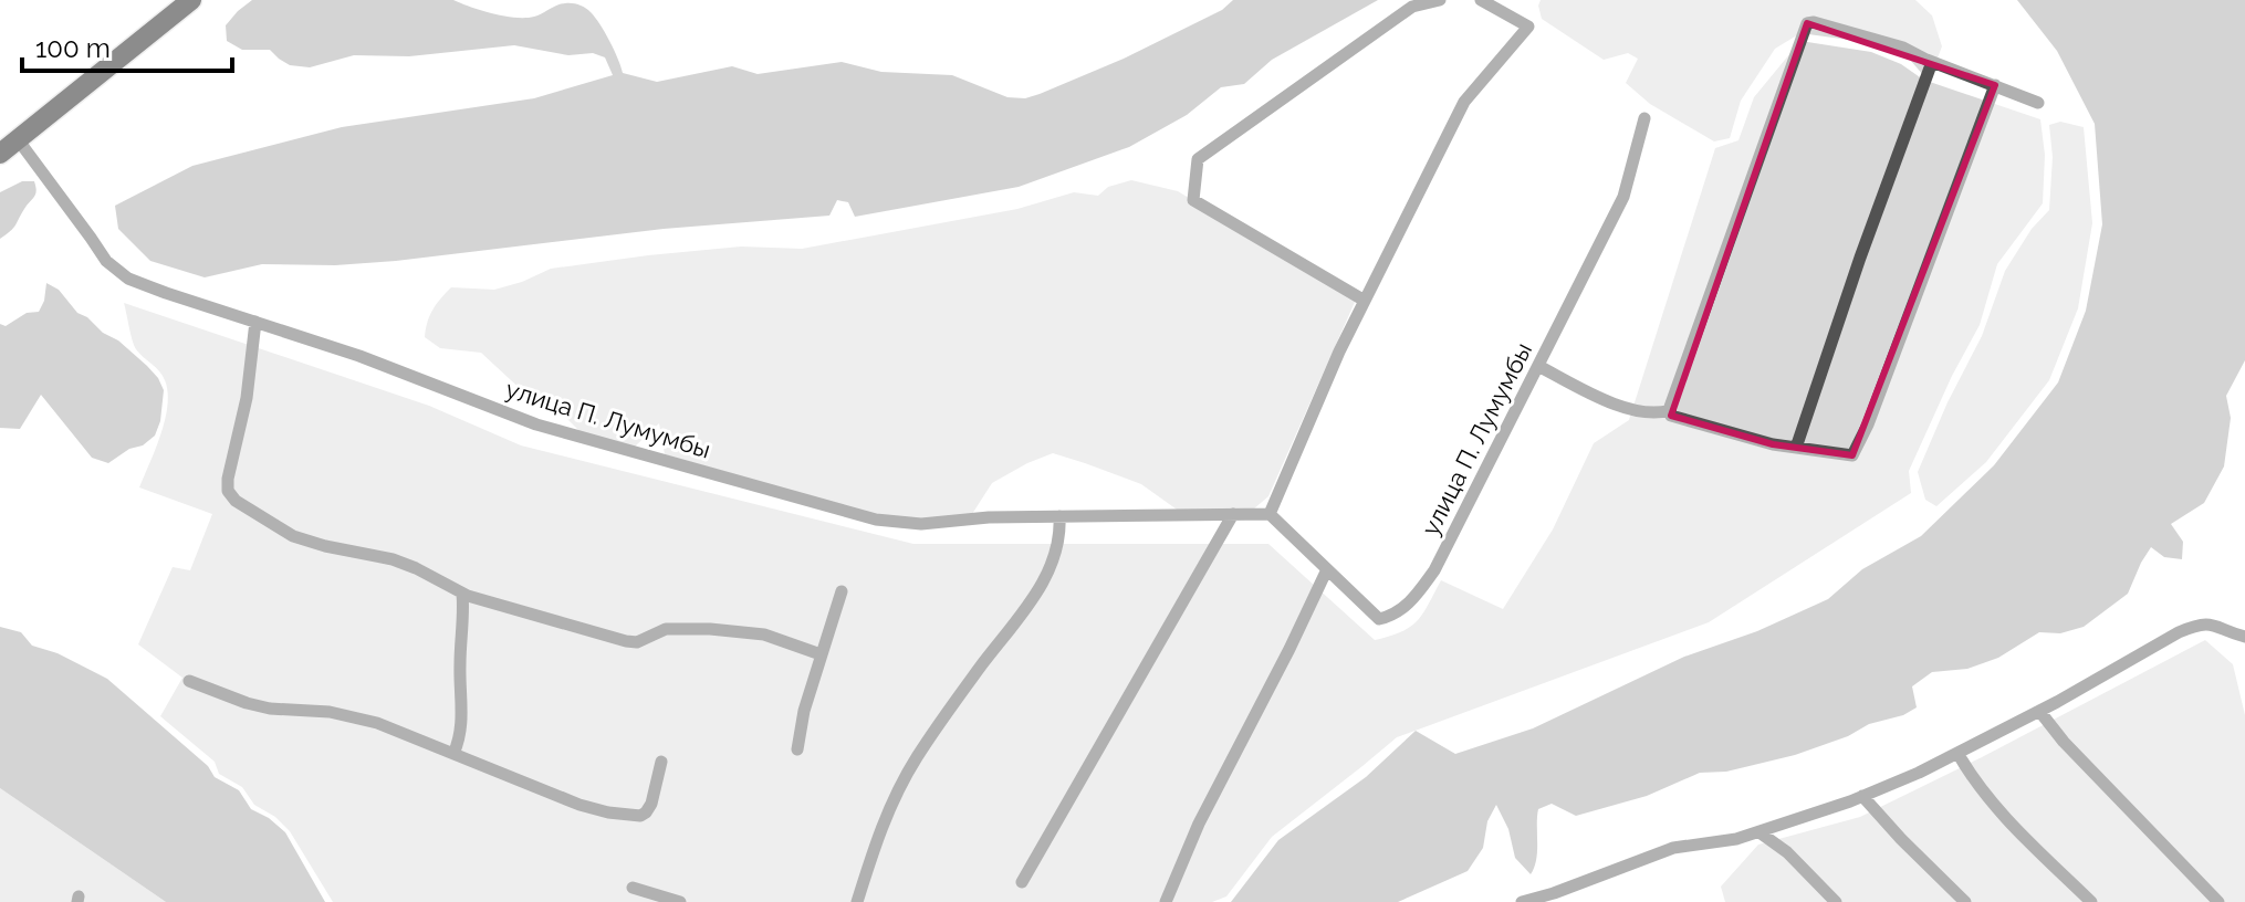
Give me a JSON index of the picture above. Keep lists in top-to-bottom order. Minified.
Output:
{"streets":{"street":["улица П. Лумумбы"]},"scale_bar":"100 m"}
